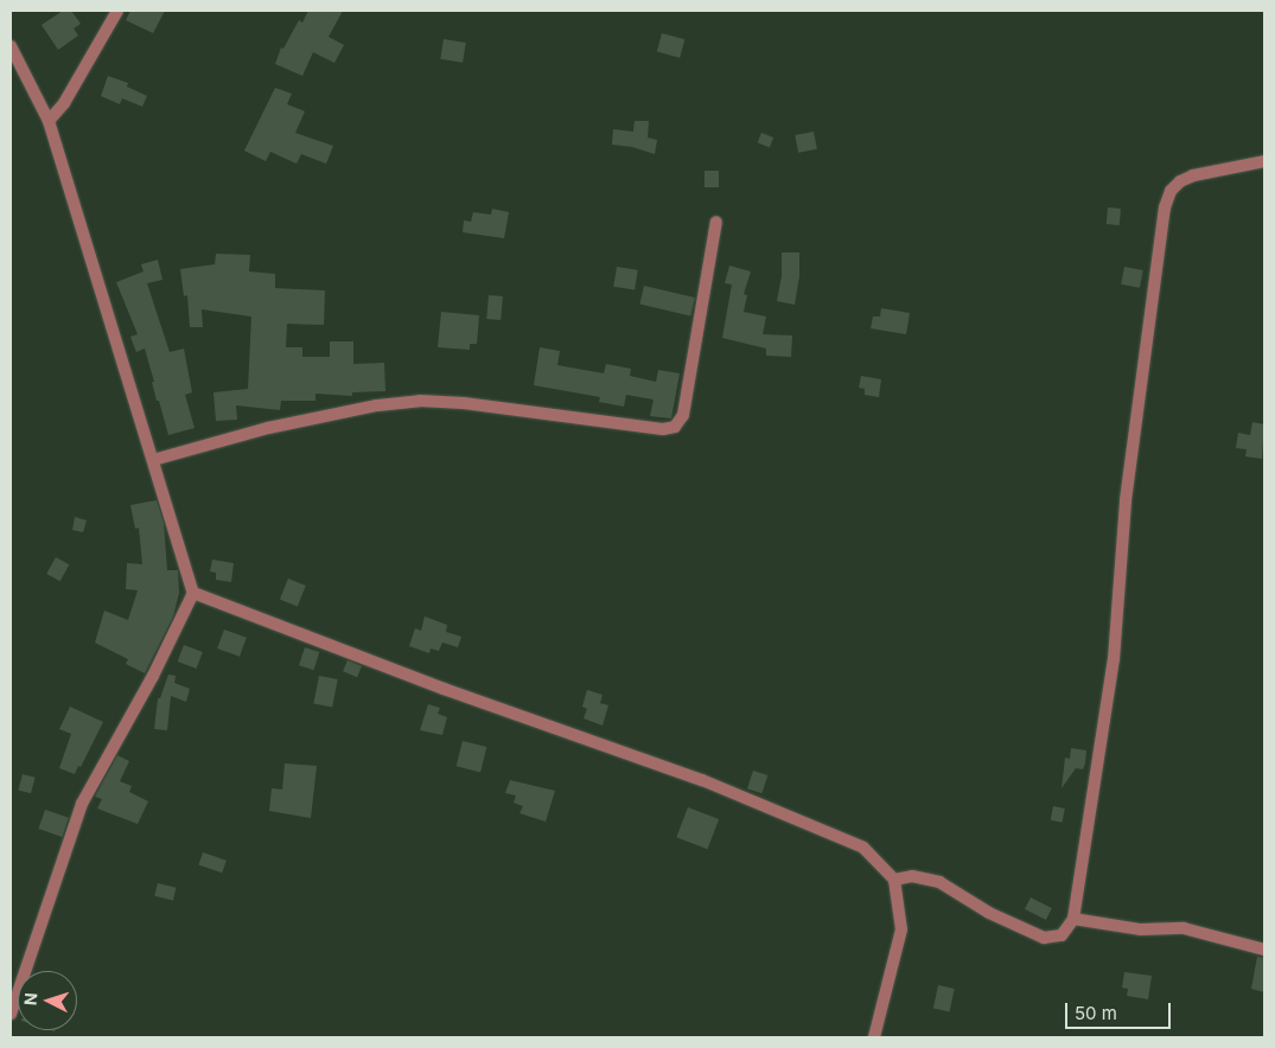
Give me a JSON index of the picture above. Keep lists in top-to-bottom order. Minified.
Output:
{"scale_bar":"50 m","north":"left"}
